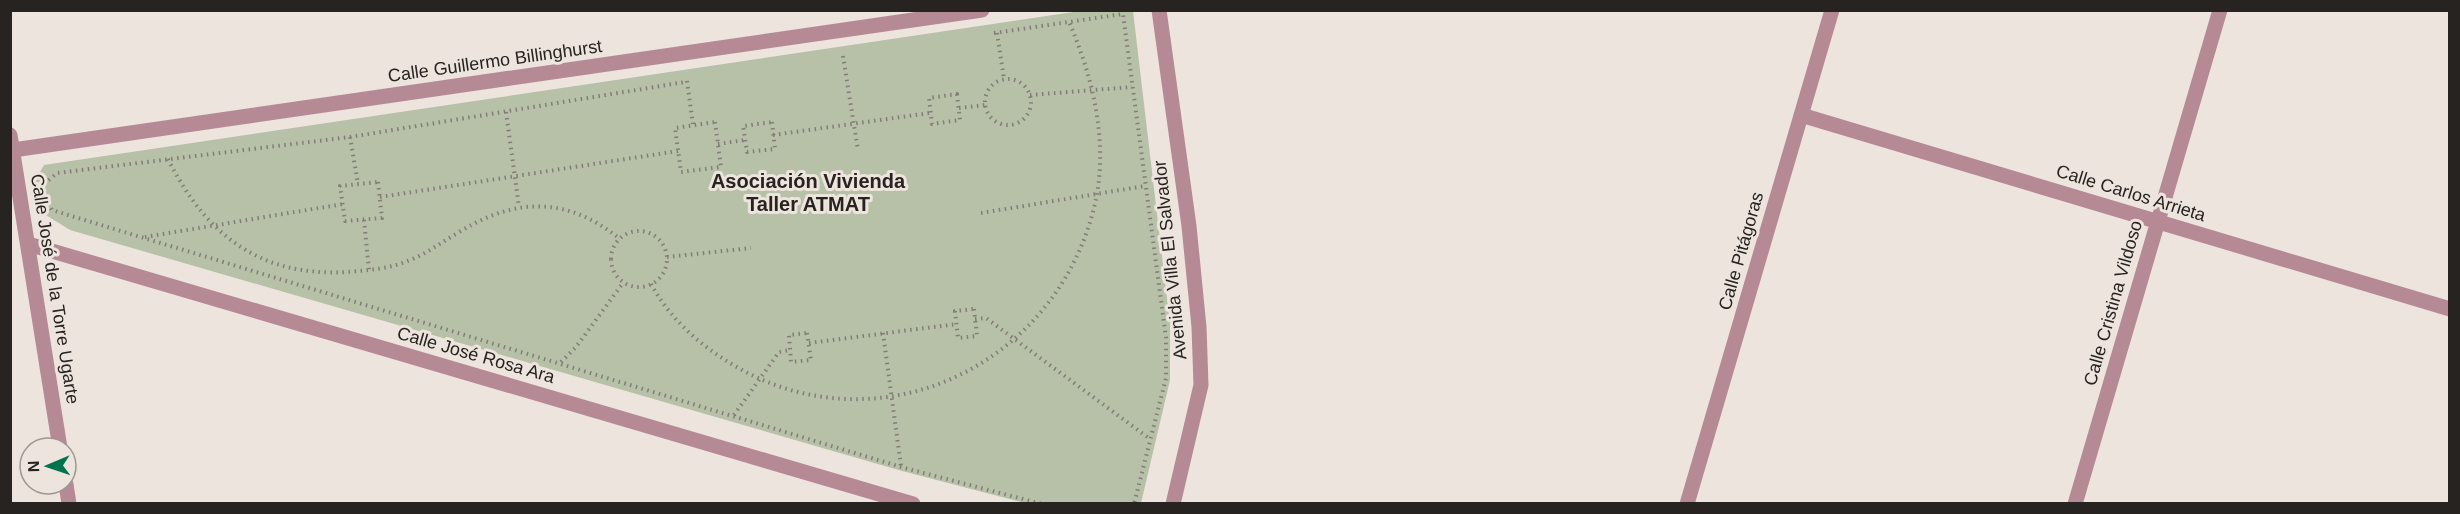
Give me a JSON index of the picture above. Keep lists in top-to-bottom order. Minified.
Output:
{"streets":{"street":["Calle Guillermo Billinghurst","Calle Carlos Arrieta","Calle Pitágoras","Avenida Villa El Salvador","Calle José de la Torre Ugarte","Calle Cristina Vildoso","Calle José Rosa Ara"]},"crossings":[["Calle Guillermo Billinghurst","Calle José de la Torre Ugarte"],["Calle Carlos Arrieta","Calle Pitágoras"],["Calle Carlos Arrieta","Calle Cristina Vildoso"],["Calle José de la Torre Ugarte","Calle José Rosa Ara"]],"districts":["Asociación Vivienda Taller ATMAT"],"north":"left"}
